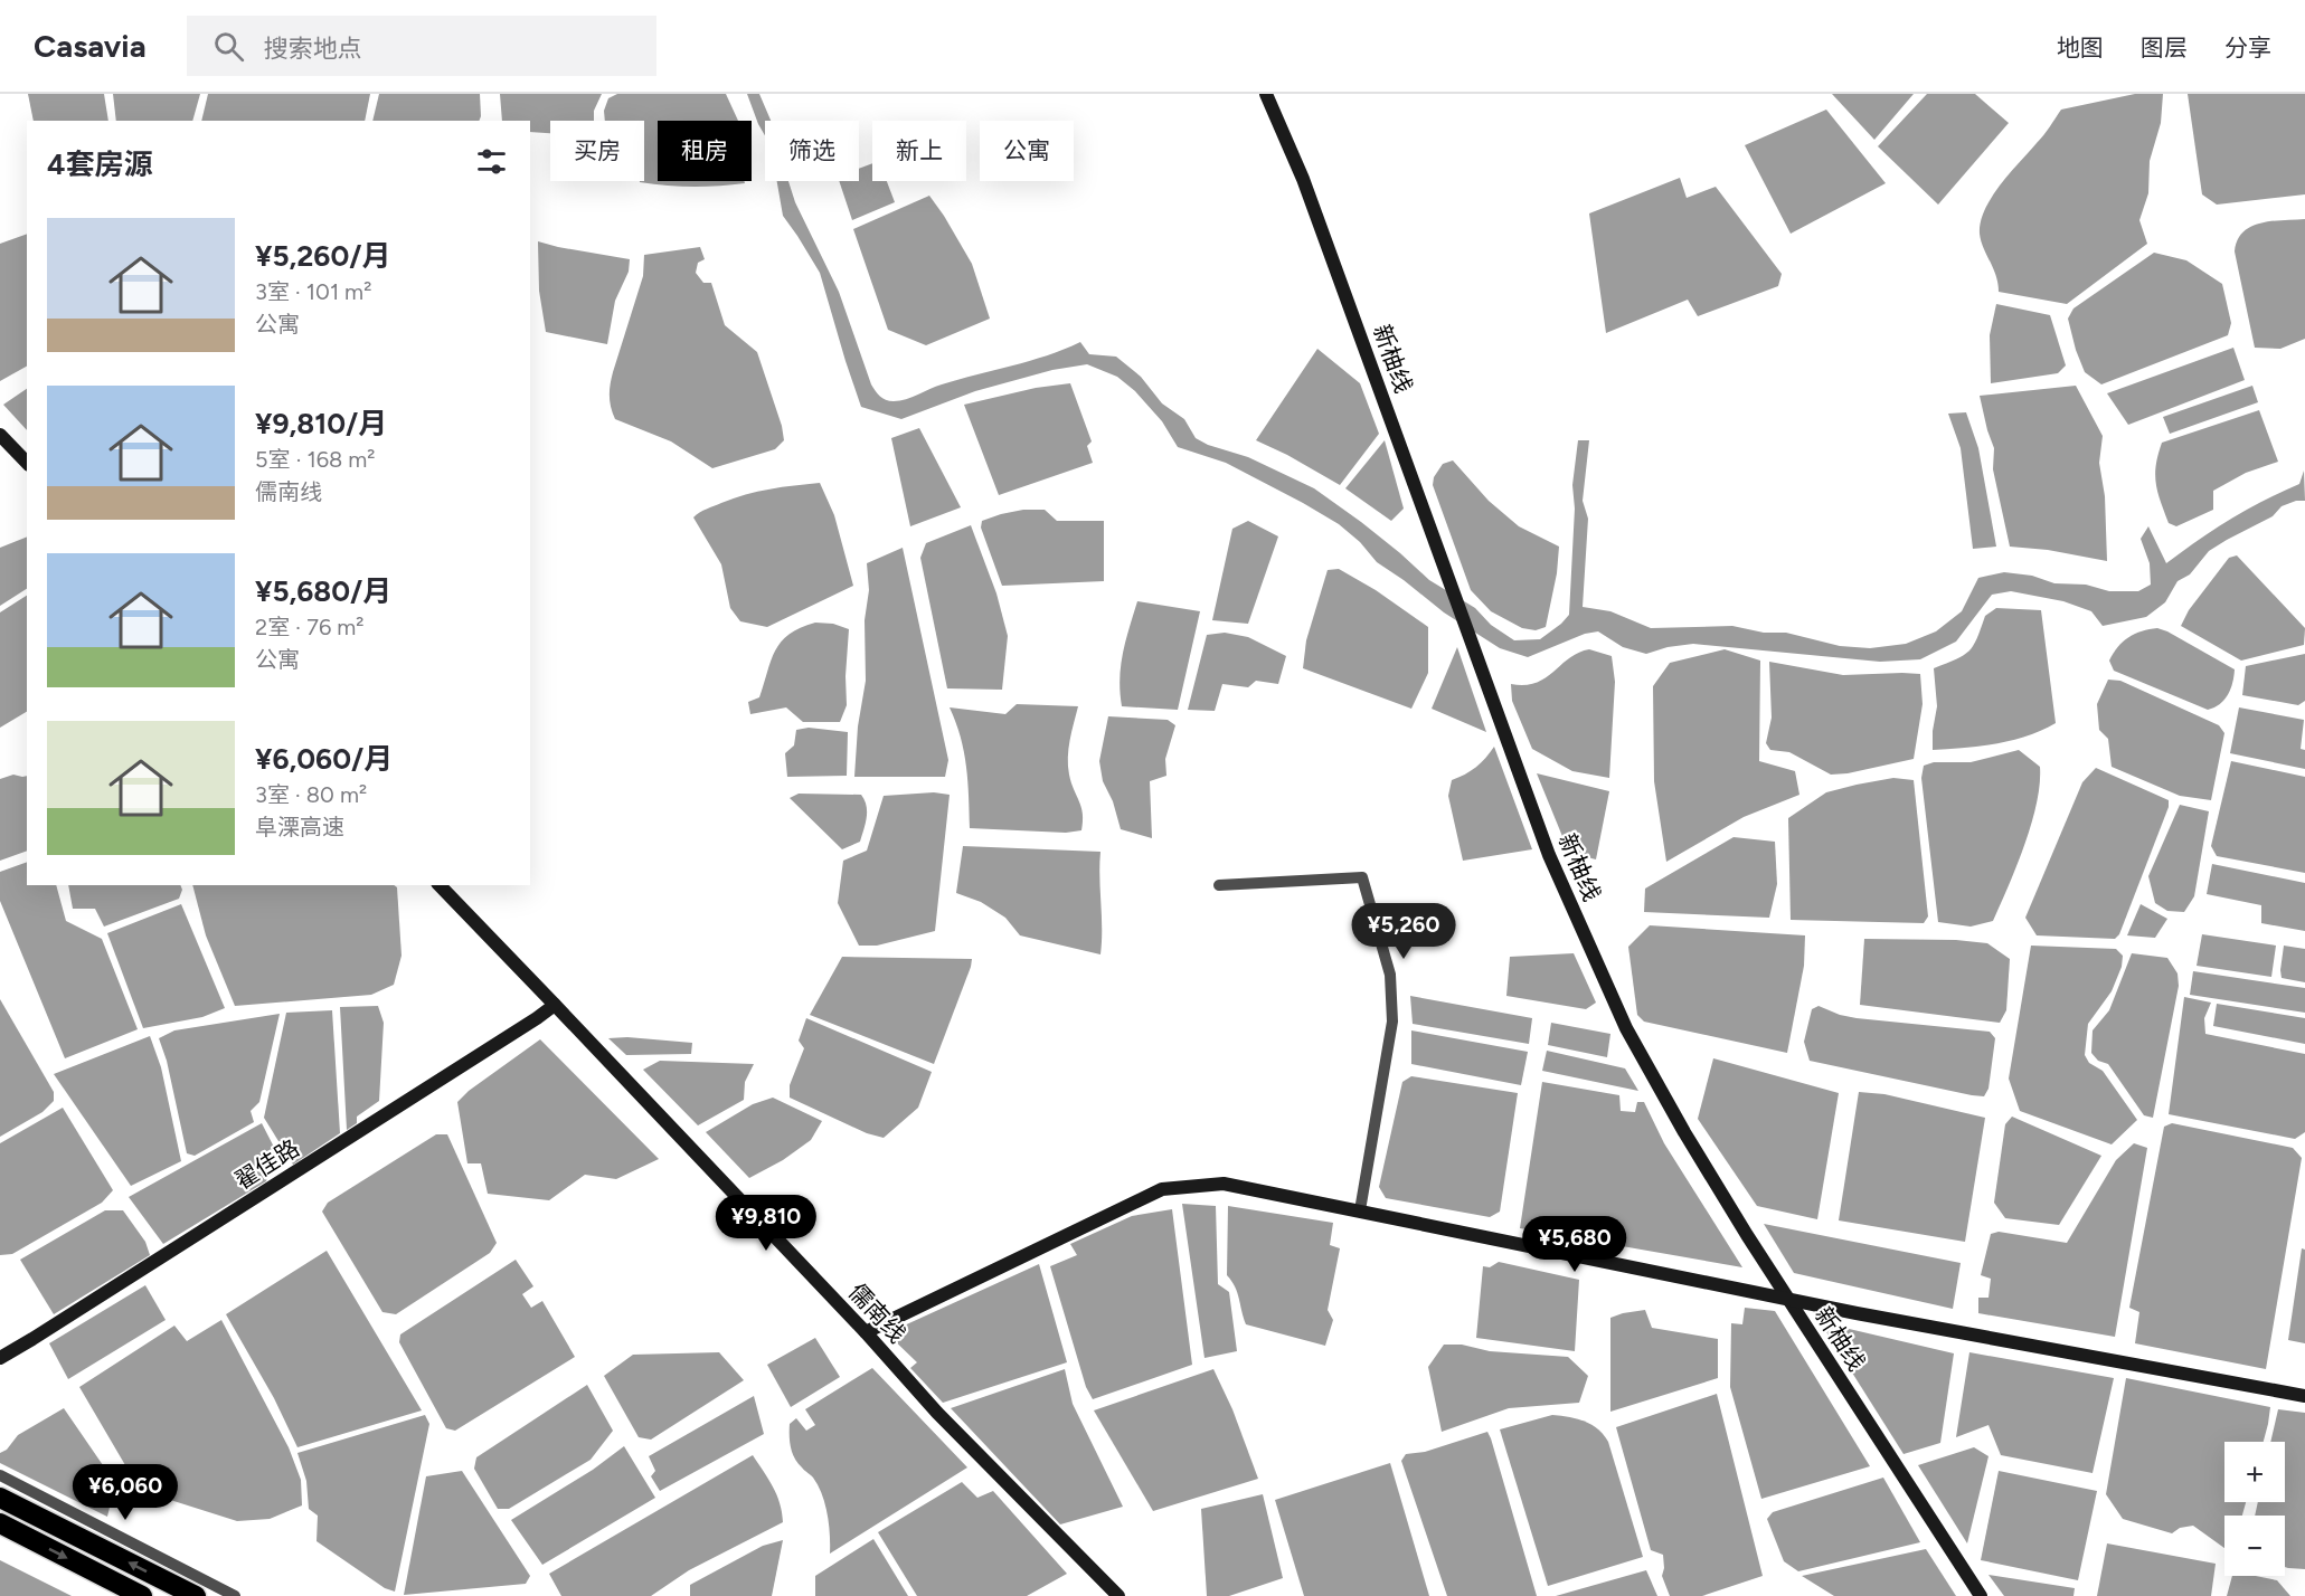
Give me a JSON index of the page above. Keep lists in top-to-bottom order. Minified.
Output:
{"streets":{"street":["新柚线","翟佳路","儒南线"]},"crossings":[["翟佳路","儒南线"]],"page":{"header":"Casavia","search":"搜索地点","nav":["地图","图层","分享"],"chip":["买房","租房","筛选","新上","公寓"],"heading":"4套房源","list":[{"name":"¥5,260/月","note":"3室 · 101 m² · 公寓"},{"name":"¥9,810/月","note":"5室 · 168 m² · 儒南线"},{"name":"¥5,680/月","note":"2室 · 76 m² · 公寓"},{"name":"¥6,060/月","note":"3室 · 80 m² · 阜溧高速"}],"price":["¥5,260","¥9,810","¥5,680","¥6,060"],"map_buttons":["+","−"]}}
